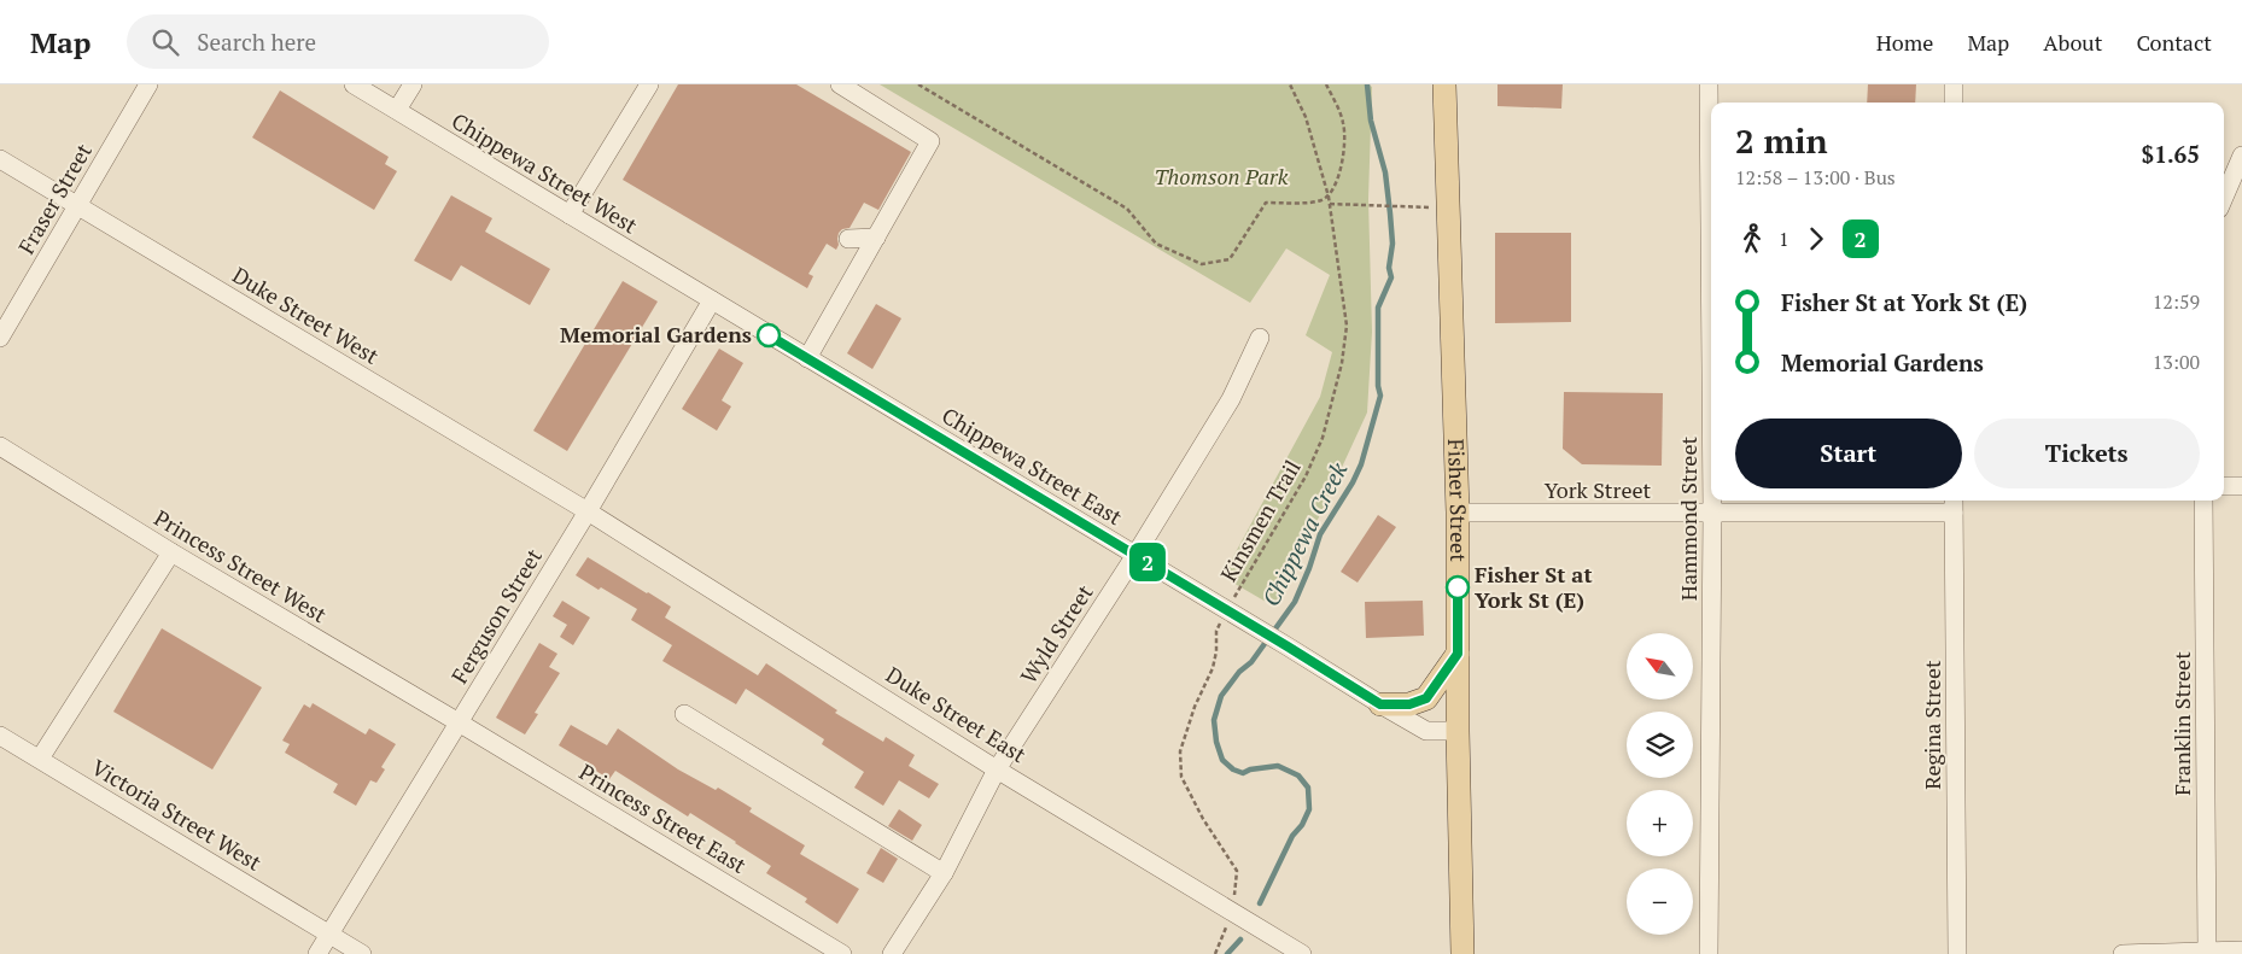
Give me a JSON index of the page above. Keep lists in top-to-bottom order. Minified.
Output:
{"streets":{"main road":["Fisher Street"],"street":["Chippewa Street West","Fraser Street","Duke Street West","Chippewa Street East","York Street","Hammond Street","Princess Street West","Ferguson Street","Wyld Street","Duke Street East","Franklin Street","Regina Street","Victoria Street West","Princess Street East"],"path":["Kinsmen Trail"]},"crossings":[["Chippewa Street West","Chippewa Street East"],["Chippewa Street West","Ferguson Street"],["Fraser Street","Duke Street West"],["Duke Street West","Ferguson Street"],["Duke Street West","Duke Street East"],["Chippewa Street East","Fisher Street"],["Chippewa Street East","Kinsmen Trail"],["Chippewa Street East","Ferguson Street"],["Chippewa Street East","Wyld Street"],["York Street","Fisher Street"],["York Street","Hammond Street"],["York Street","Regina Street"],["Kinsmen Trail","Duke Street East"],["Princess Street West","Ferguson Street"],["Princess Street West","Princess Street East"],["Ferguson Street","Duke Street East"],["Ferguson Street","Victoria Street West"],["Ferguson Street","Princess Street East"],["Wyld Street","Duke Street East"]],"water":["Chippewa Creek"],"parks":["Thomson Park"],"places":["Memorial Gardens","Fisher St at York St (E)"],"lines":["bus line 2"],"north":"top left","page":{"header":"Map","search":"Search here","nav":["Home","Map","About","Contact"],"on_map":"2","heading":["2 min","12:58 – 13:00 · Bus","$1.65"],"legs":["1","2"],"list":[{"name":"Fisher St at York St (E)","value":"12:59"},{"name":"Memorial Gardens","value":"13:00"}],"buttons":["Start","Tickets"],"map_buttons":["+","−"]}}
